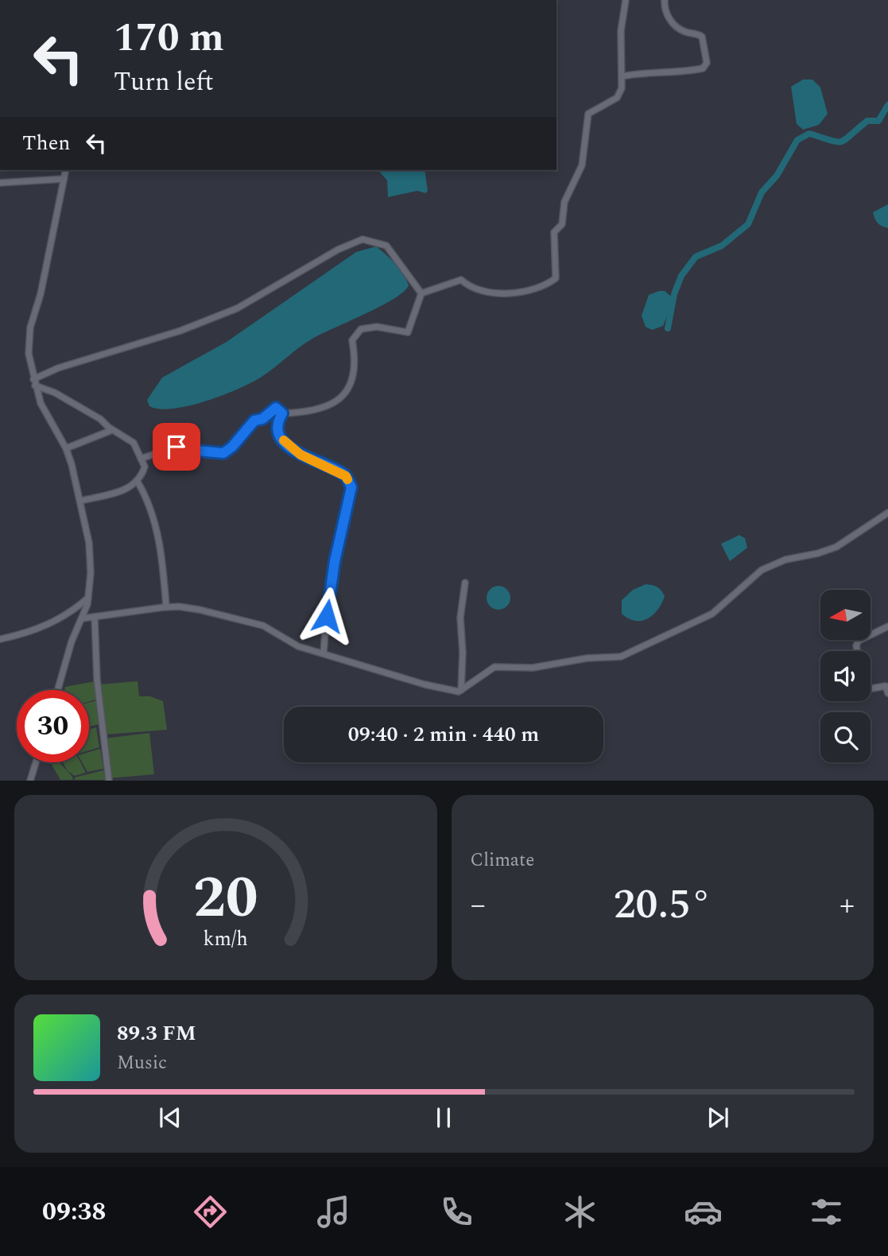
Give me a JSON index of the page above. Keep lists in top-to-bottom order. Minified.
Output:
{"north":"left","page":{"turn":["170 m","Turn left"],"then":"Then","limit":"30","trip":"09:40 · 2 min · 440 m","tile":"Climate","heat":["−","20.5°","+"],"song":["89.3 FM","Music"],"tabs":"09:38","gauge":["20","km/h"]}}
